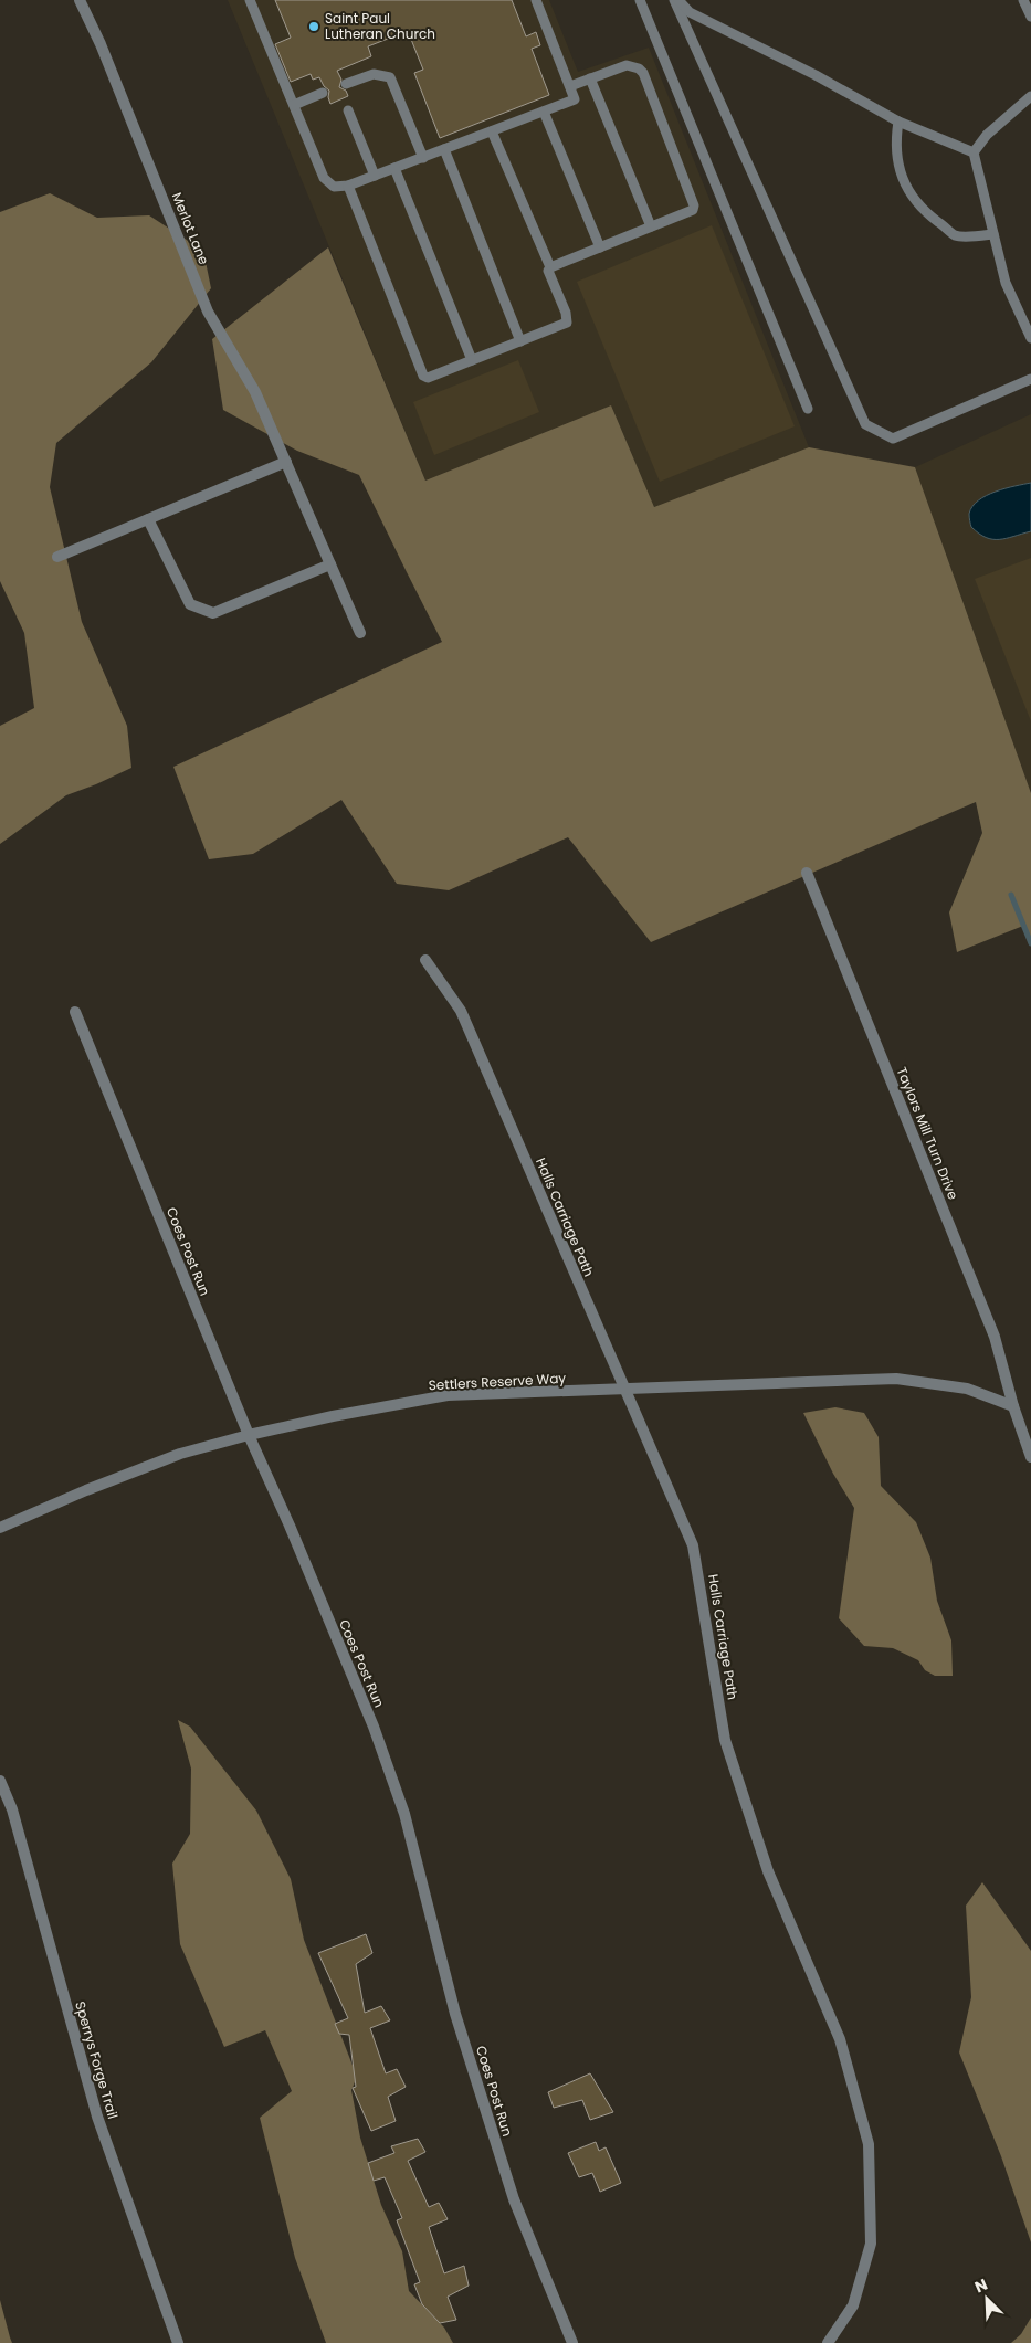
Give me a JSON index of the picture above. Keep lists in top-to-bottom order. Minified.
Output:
{"streets":{"street":["Merlot Lane","Taylors Mill Turn Drive","Halls Carriage Path","Coes Post Run","Settlers Reserve Way","Sperrys Forge Trail"]},"crossings":[["Taylors Mill Turn Drive","Settlers Reserve Way"],["Halls Carriage Path","Settlers Reserve Way"],["Coes Post Run","Settlers Reserve Way"]],"places":["Saint Paul Lutheran Church"],"north":"top left"}
